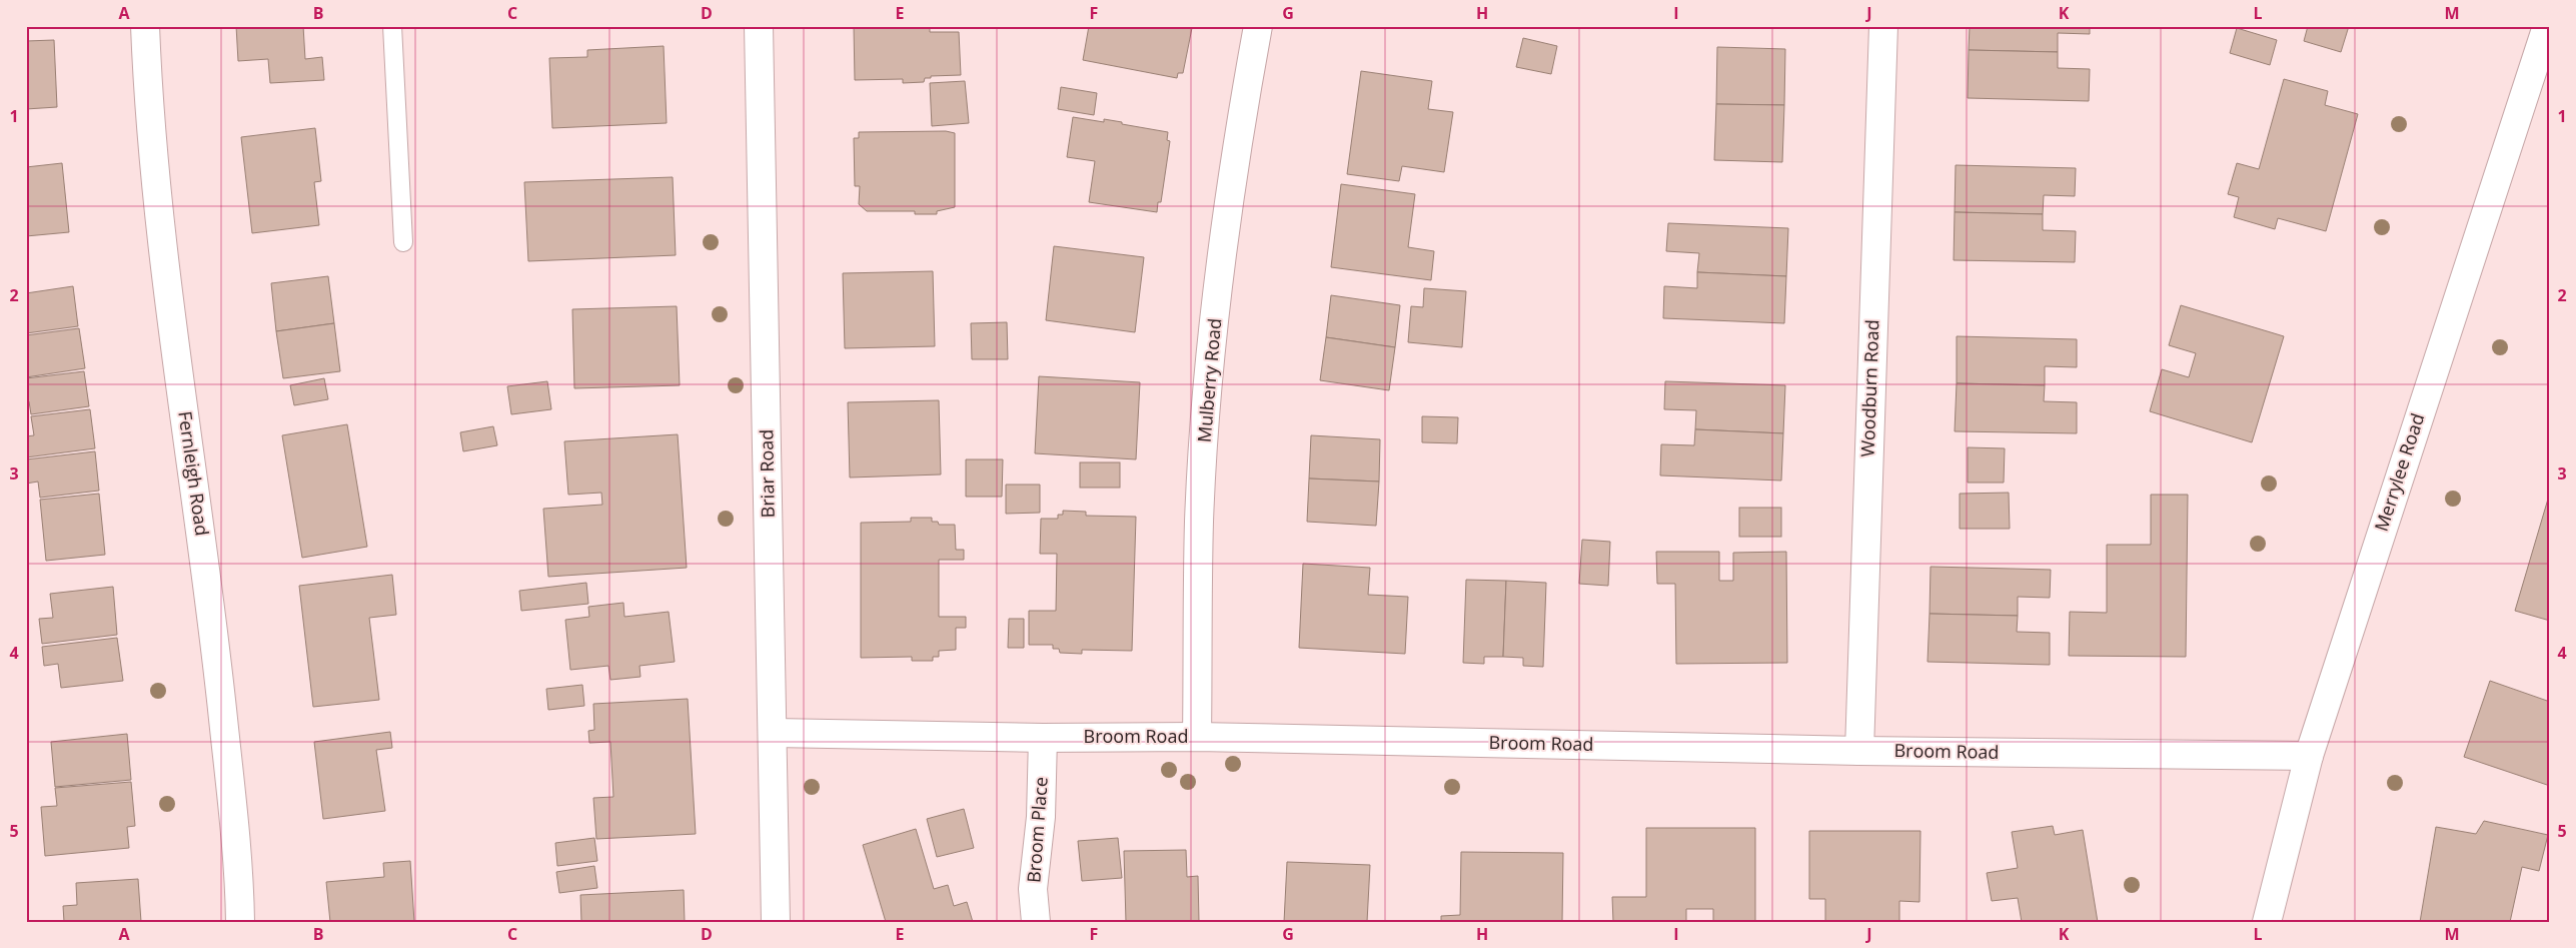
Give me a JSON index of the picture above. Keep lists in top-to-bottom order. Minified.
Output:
{"streets":{"street":["Mulberry Road","Woodburn Road","Merrylee Road","Fernleigh Road","Briar Road","Broom Road","Broom Place"]},"crossings":[["Mulberry Road","Broom Road"],["Woodburn Road","Broom Road"],["Merrylee Road","Broom Road"],["Briar Road","Broom Road"],["Broom Road","Broom Place"]],"grid":{"columns":["A","B","C","D","E","F","G","H","I","J","K","L","M"],"rows":["1","2","3","4","5"]}}
